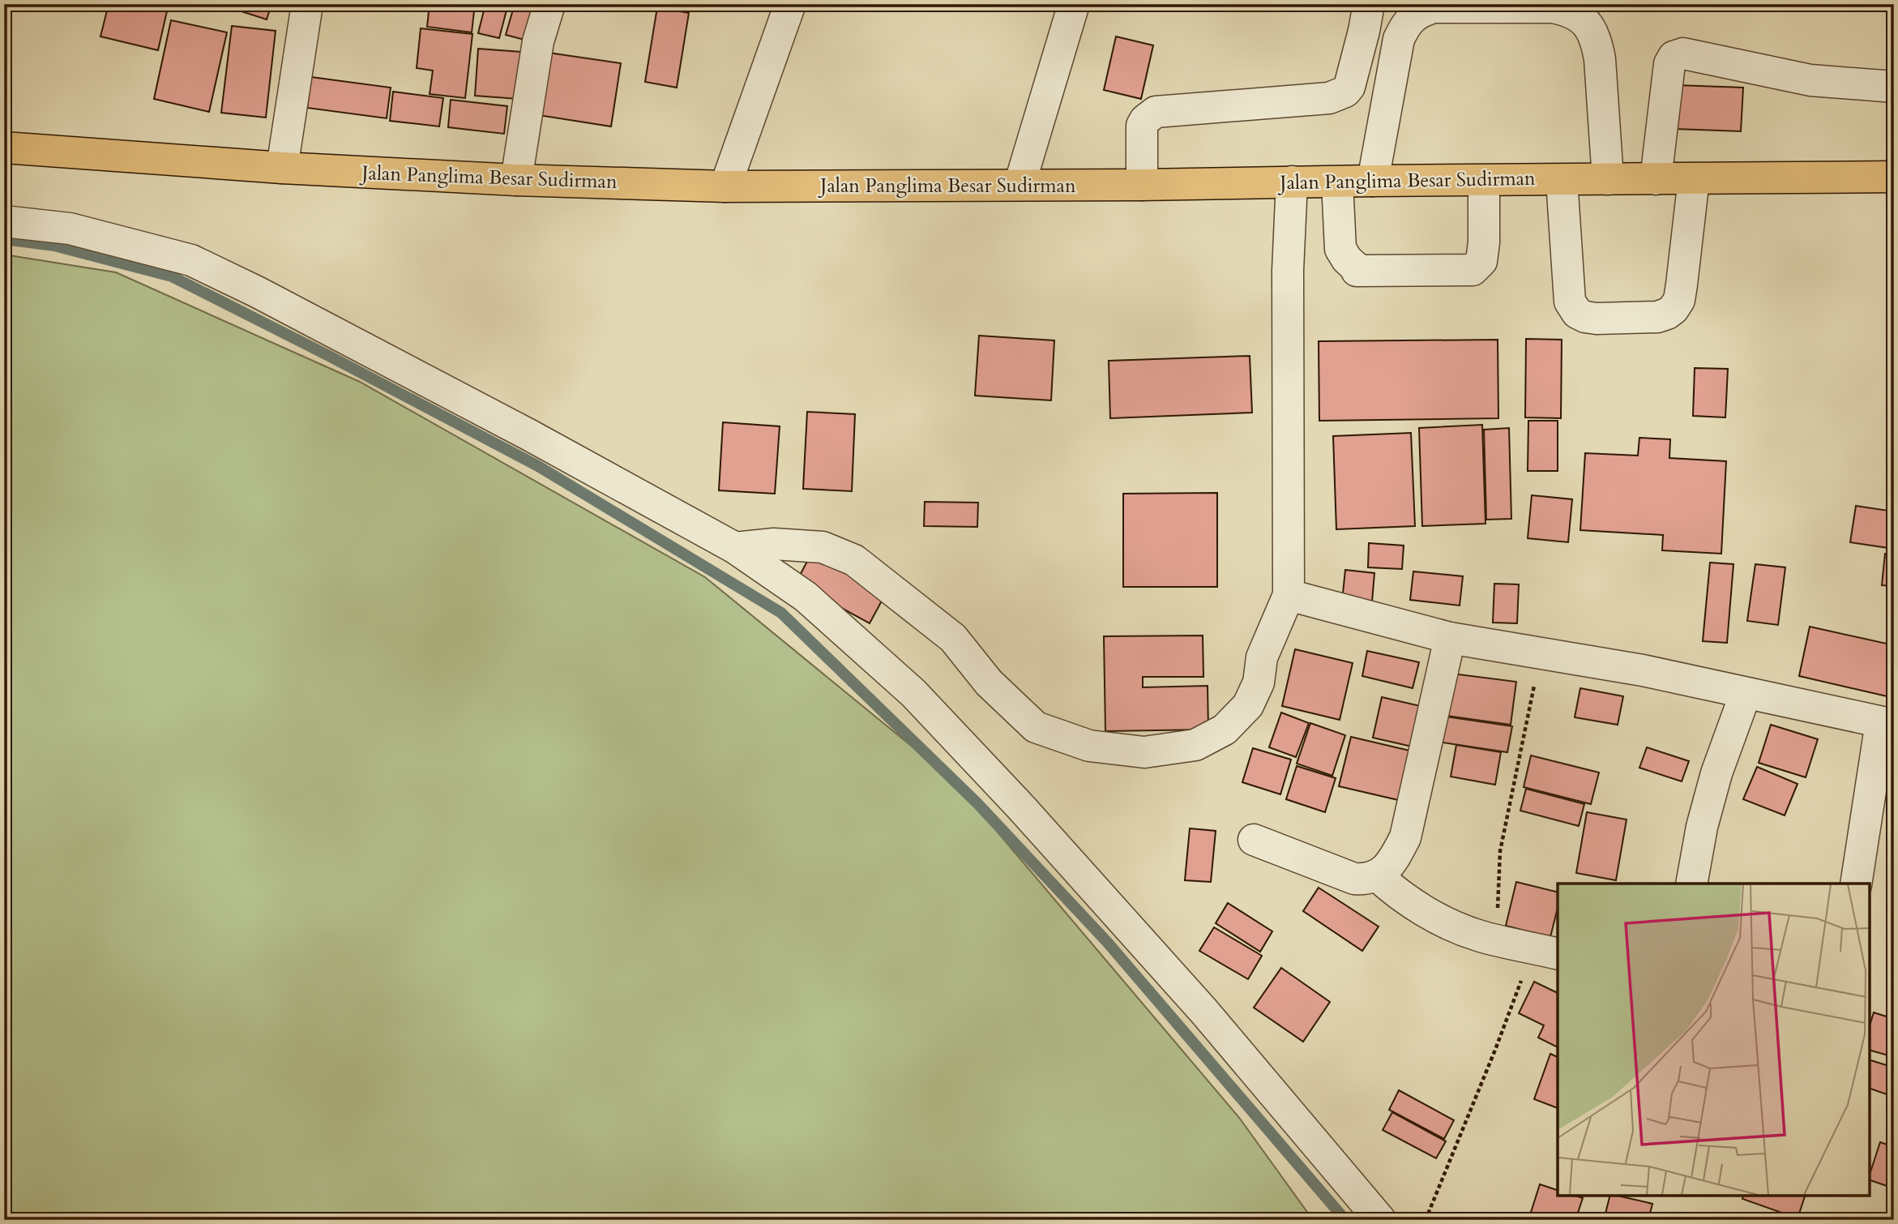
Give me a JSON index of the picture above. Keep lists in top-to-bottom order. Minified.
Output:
{"streets":{"main road":["Jalan Panglima Besar Sudirman"]}}
